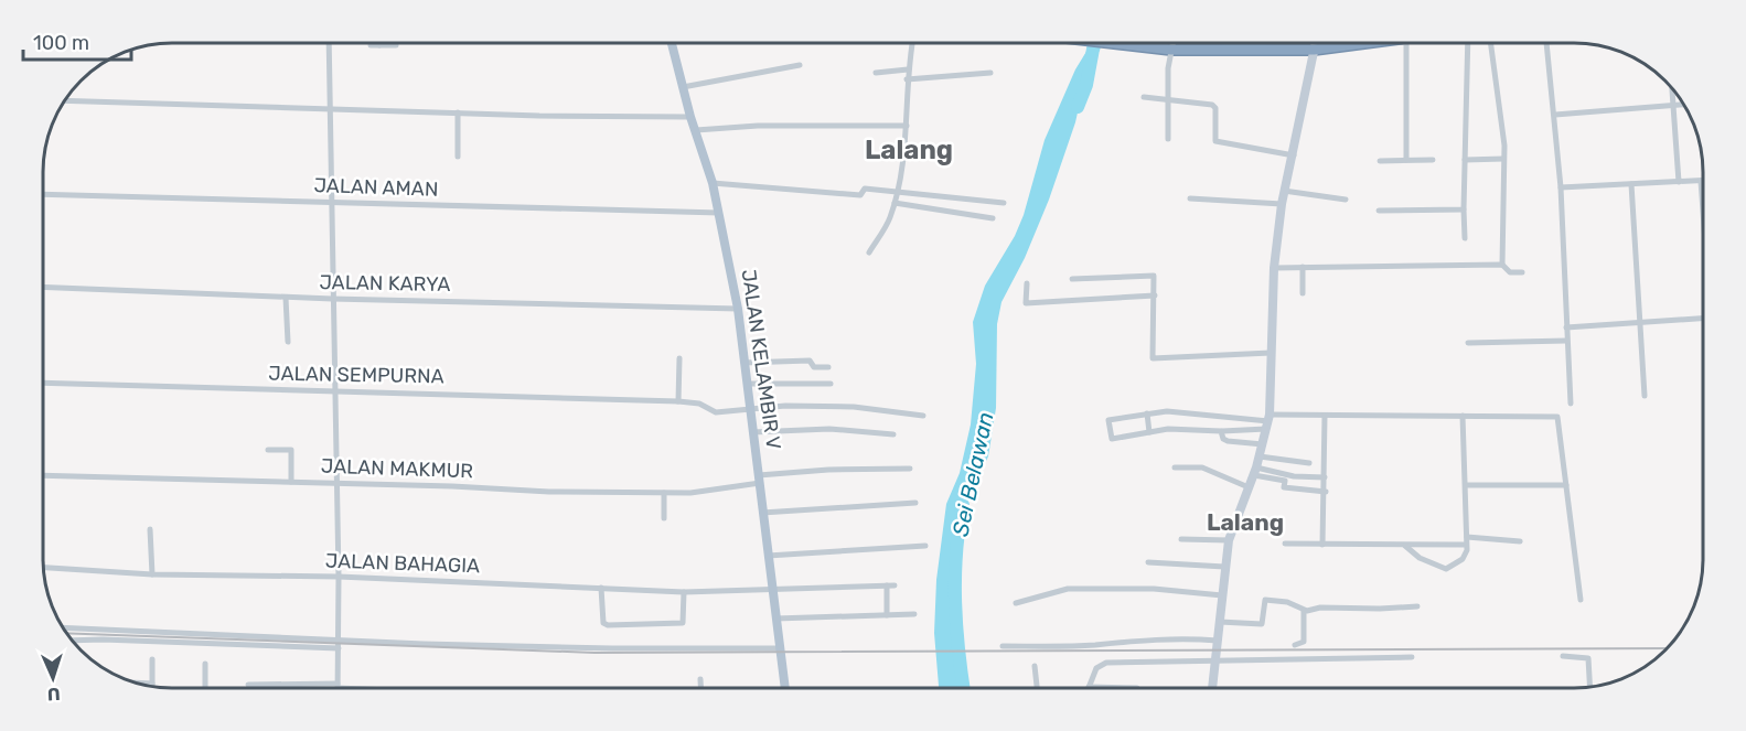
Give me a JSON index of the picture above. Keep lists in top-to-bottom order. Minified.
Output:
{"streets":{"main road":["JALAN KELAMBIR V"],"street":["JALAN AMAN","JALAN KARYA","JALAN SEMPURNA","JALAN MAKMUR","JALAN BAHAGIA"]},"crossings":[["JALAN AMAN","JALAN KELAMBIR V"],["JALAN KARYA","JALAN KELAMBIR V"],["JALAN KELAMBIR V","JALAN SEMPURNA"],["JALAN KELAMBIR V","JALAN MAKMUR"],["JALAN KELAMBIR V","JALAN BAHAGIA"]],"districts":["Lalang","Lalang"],"water":["Sei Belawan"],"scale_bar":"100 m","north":"bottom"}
